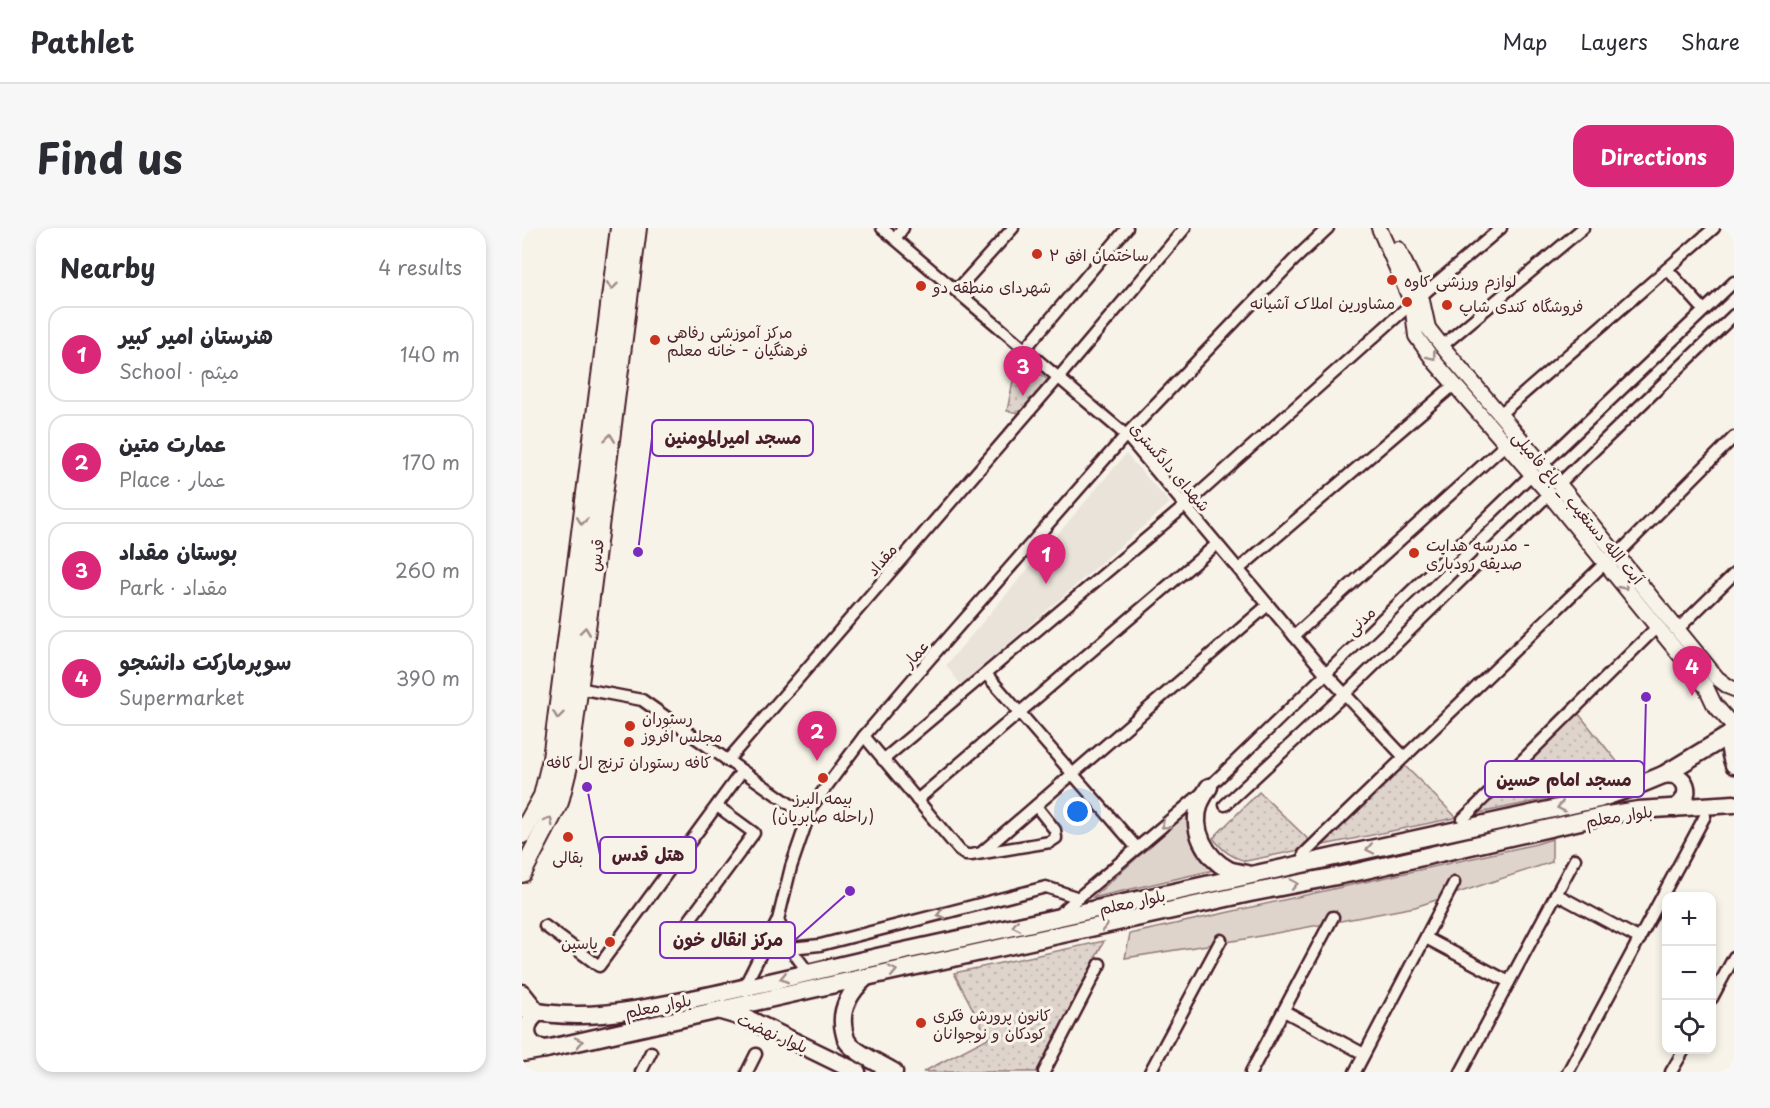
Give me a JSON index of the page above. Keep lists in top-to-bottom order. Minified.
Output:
{"streets":{"main road":["قدس","بلوار معلم","بلوار نهضت"],"street":["شهدای دادگستری","آیت الله دستغیب _ باغ فامیلی","مقداد","مدنی","عمار"]},"crossings":[["شهدای دادگستری","مقداد"],["شهدای دادگستری","مدنی"],["شهدای دادگستری","عمار"],["آیت الله دستغیب _ باغ فامیلی","مدنی"],["آیت الله دستغیب _ باغ فامیلی","بلوار معلم"],["مدنی","بلوار معلم"],["عمار","بلوار معلم"],["بلوار معلم","بلوار نهضت"]],"places":["ساختمان افق ۲","لوازم ورزشی کاوه","شهردای منطقه دو","مشاورین املاک آشیانه","فروشگاه کندی شاپ","مرکز آموزشی رفاهی فرهنگیان - خانه معلم","مسجد امیرالمومنین","مدرسه هدایت - صدیقه رودباری","مسجد امام حسین","رستوران مجلس افروز","کافه رستوران ترنج ال کافه","بیمه البرز (راحله صابریان)","هتل قدس","بقالی","مرکز انقال خون","یاسین","کانون پرورش فکری کودکان و نوجوانان"],"page":{"header":"Pathlet","nav":["Map","Layers","Share"],"title":"Find us","buttons":"Directions","heading":["Nearby","4 results"],"list":[{"mark":"1","name":"هنرستان امیر کبیر","note":"School · میثم","value":"140 m"},{"mark":"2","name":"عمارت متین","note":"Place · عمار","value":"170 m"},{"mark":"3","name":"بوستان مقداد","note":"Park · مقداد","value":"260 m"},{"mark":"4","name":"سوپرمارکت دانشجو","note":"Supermarket","value":"390 m"}],"pins":["3","1","4","2"],"map_buttons":["+","−"]}}
